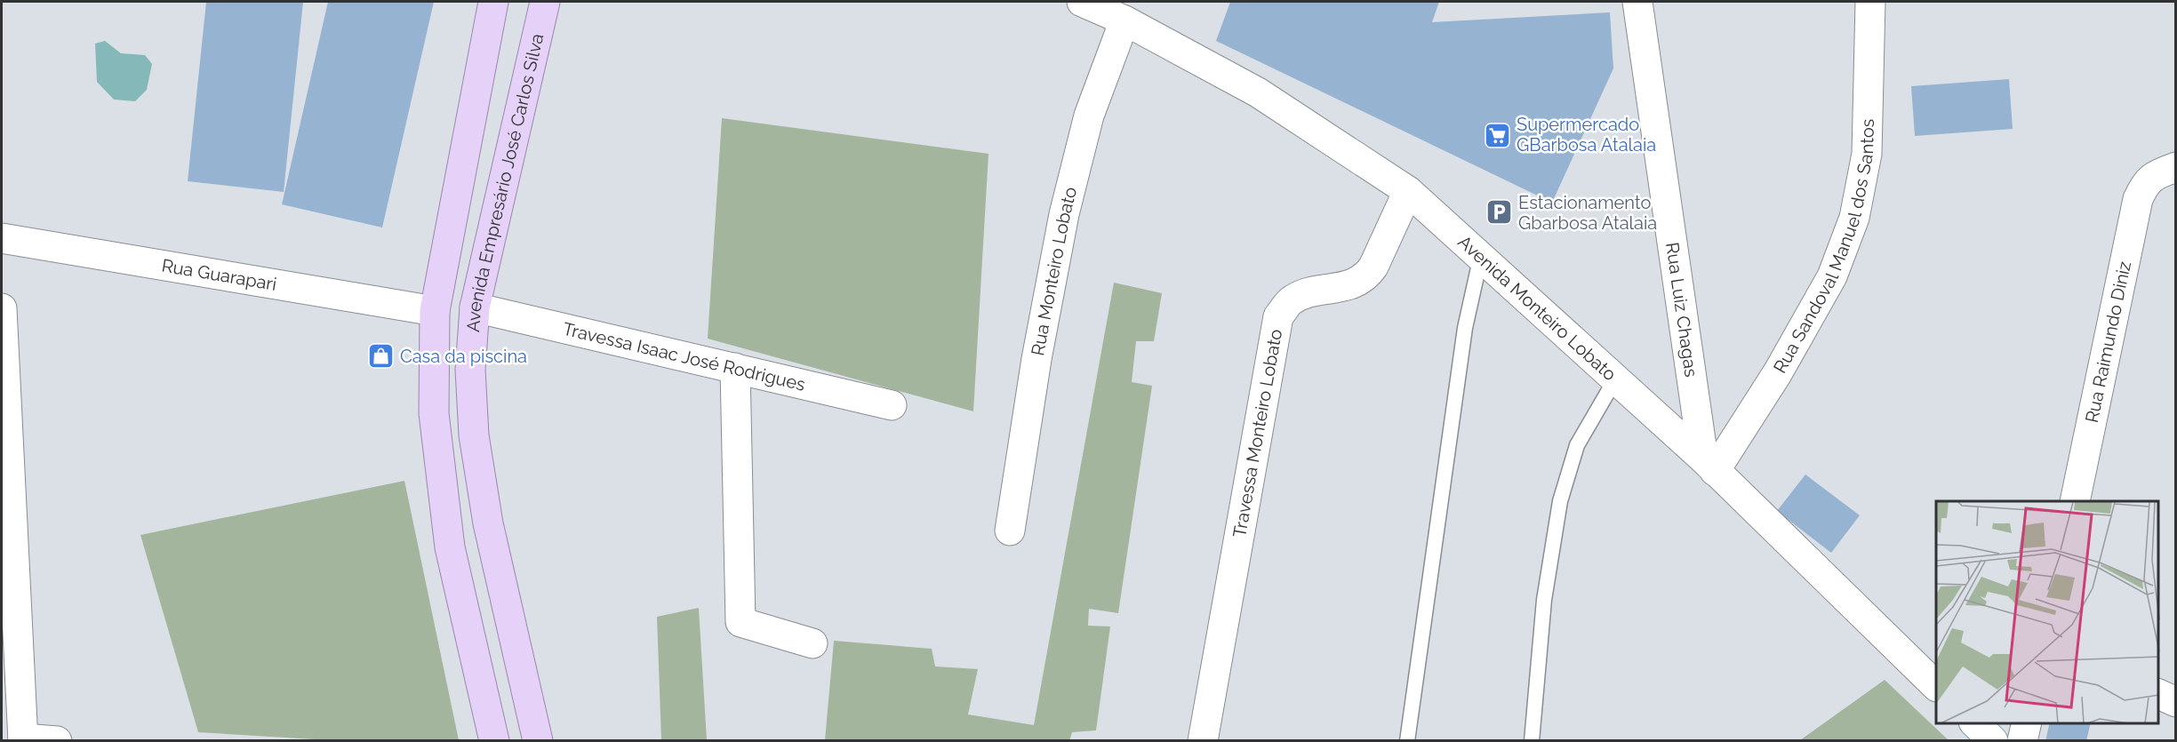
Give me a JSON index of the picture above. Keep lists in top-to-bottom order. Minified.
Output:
{"streets":{"main road":["Avenida Empresário José Carlos Silva"],"street":["Rua Sandoval Manuel dos Santos","Rua Monteiro Lobato","Rua Guarapari","Avenida Monteiro Lobato","Rua Luiz Chagas","Rua Raimundo Diniz","Travessa Isaac José Rodrigues","Travessa Monteiro Lobato"]},"crossings":[["Avenida Empresário José Carlos Silva","Travessa Isaac José Rodrigues"],["Rua Sandoval Manuel dos Santos","Avenida Monteiro Lobato"],["Rua Sandoval Manuel dos Santos","Rua Luiz Chagas"],["Rua Monteiro Lobato","Avenida Monteiro Lobato"],["Avenida Monteiro Lobato","Rua Luiz Chagas"],["Avenida Monteiro Lobato","Travessa Monteiro Lobato"]],"places":{"supermarket":["Supermercado GBarbosa Atalaia"],"parking":["Estacionamento Gbarbosa Atalaia"],"shop":["Casa da piscina"]}}
